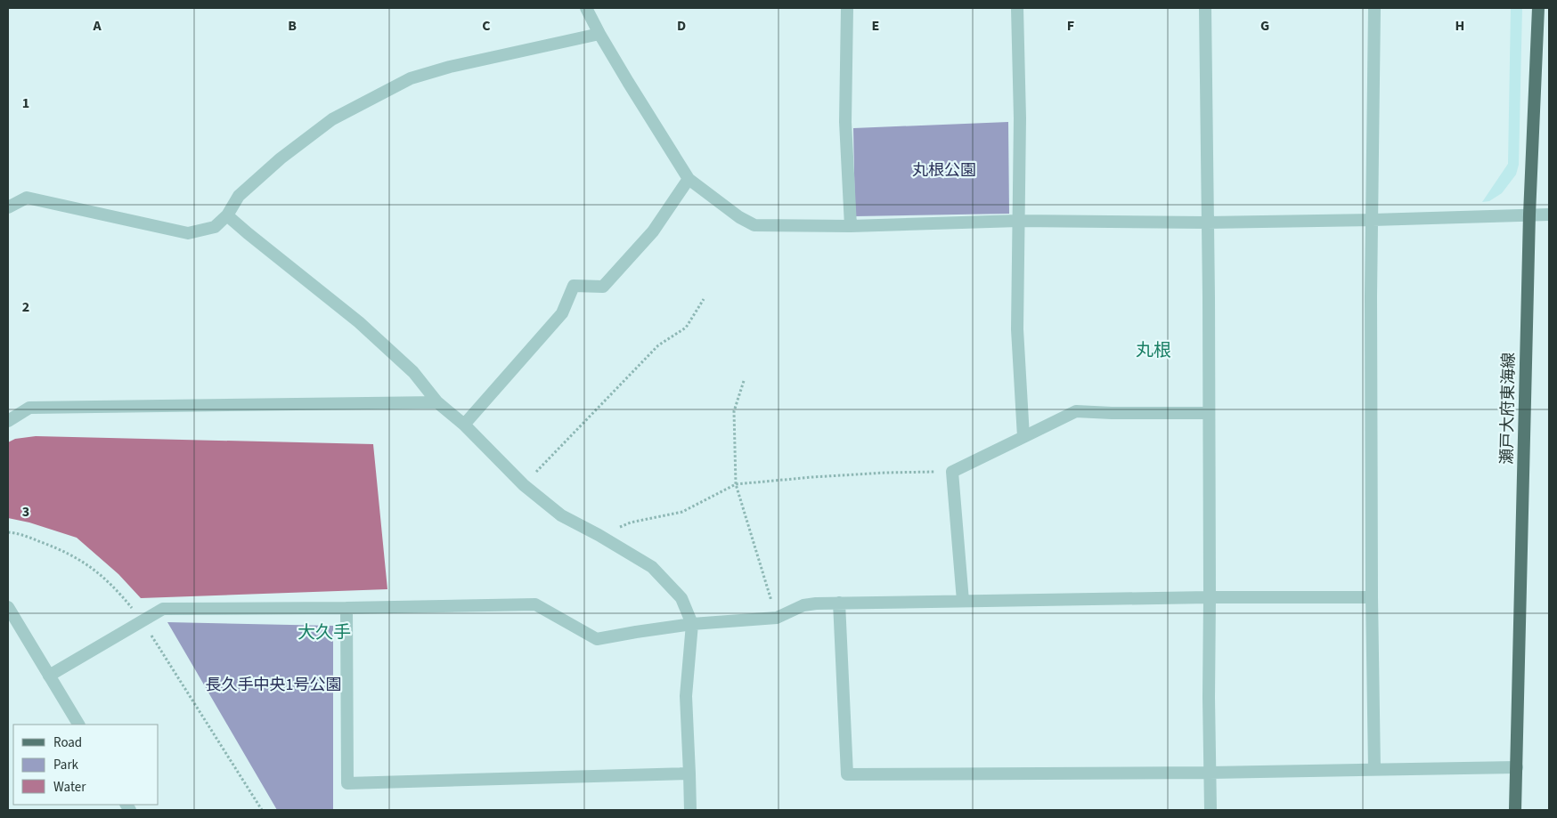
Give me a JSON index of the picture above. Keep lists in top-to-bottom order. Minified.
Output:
{"streets":{"main road":["瀬戸大府東海線"]},"districts":["丸根","大久手"],"parks":["丸根公園","長久手中央1号公園"],"legend":["Road","Park","Water"],"grid":{"columns":["A","B","C","D","E","F","G","H"],"rows":["1","2","3"]}}
